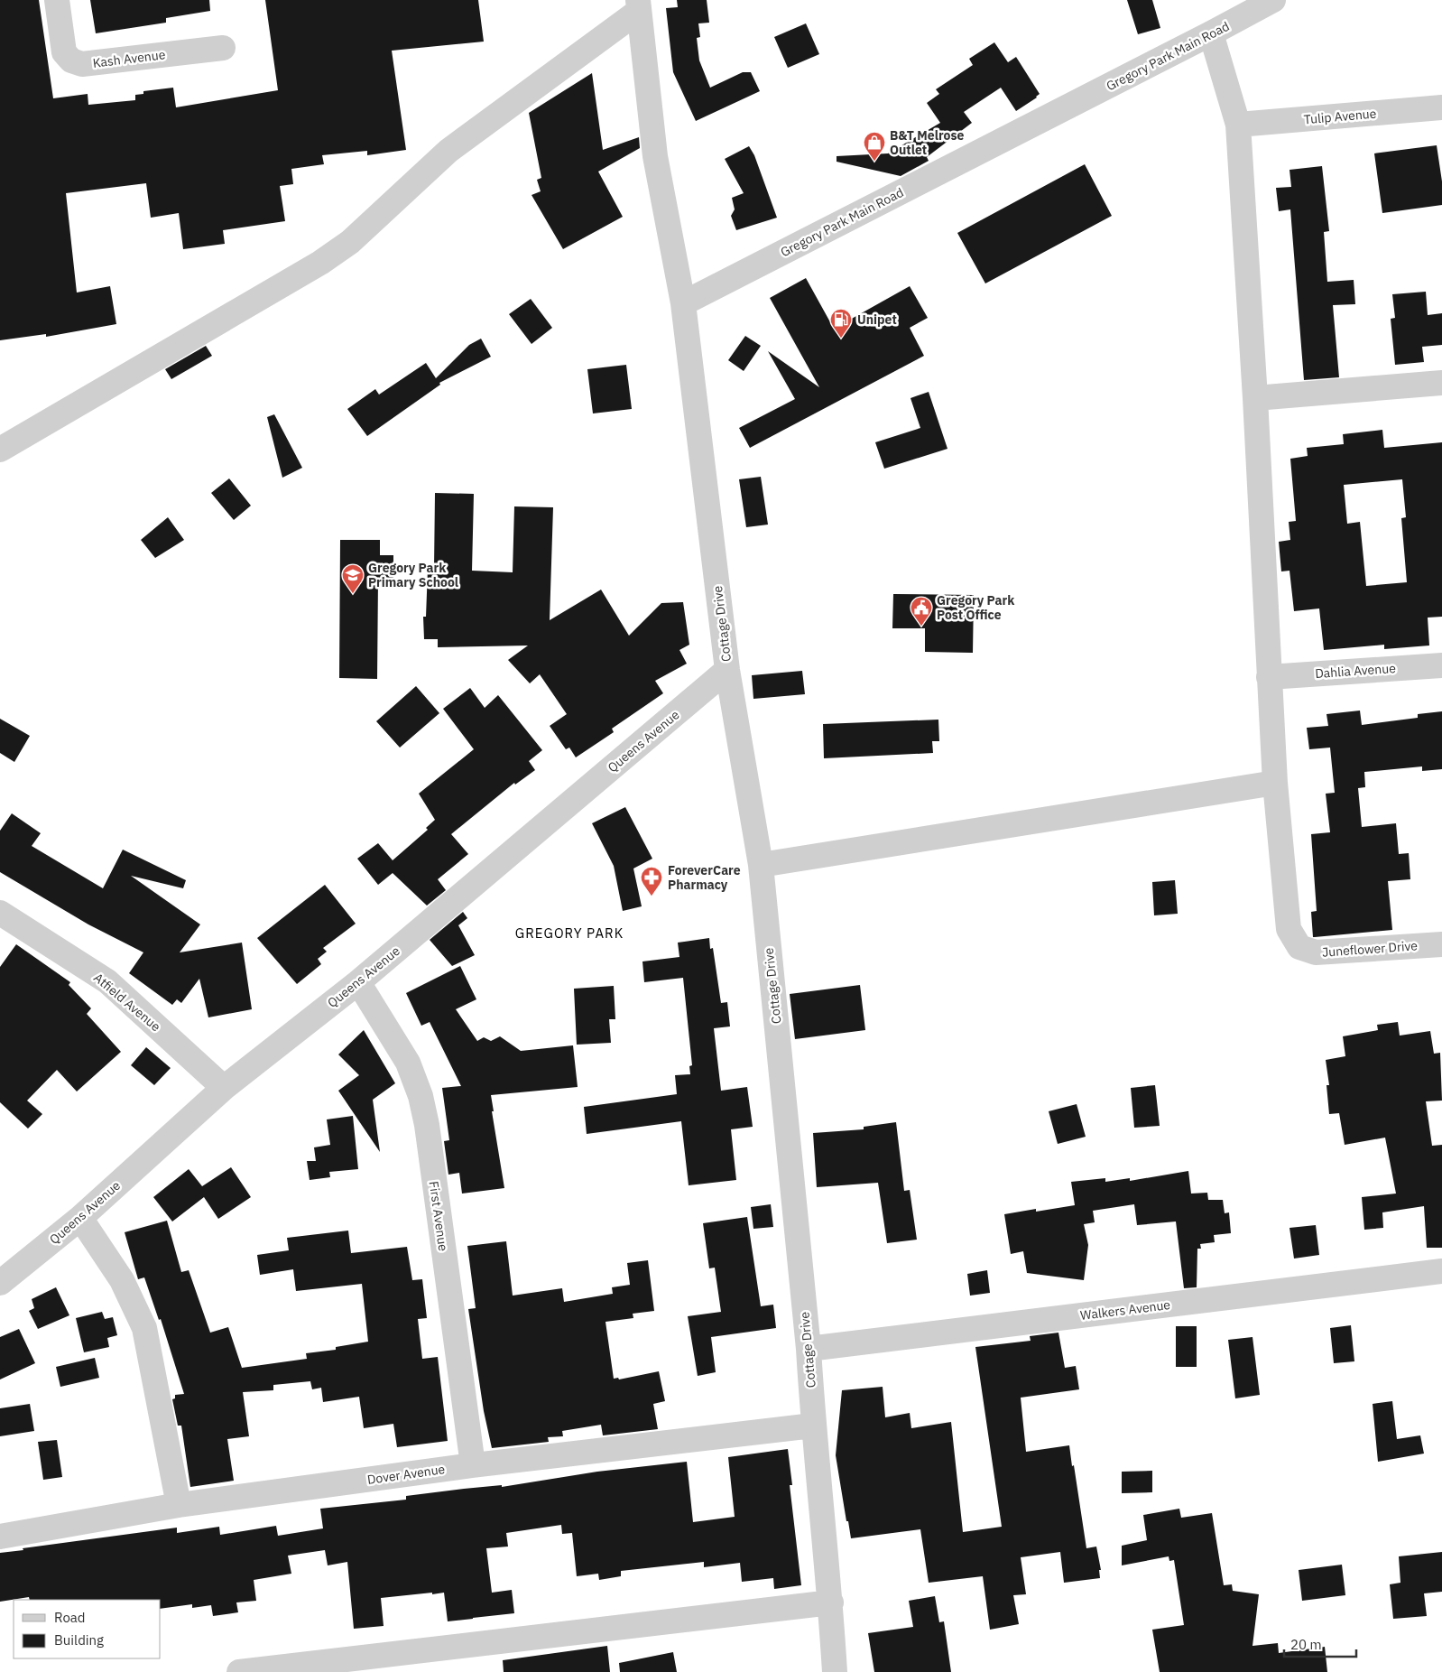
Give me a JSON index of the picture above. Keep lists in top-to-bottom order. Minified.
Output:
{"streets":{"street":["Gregory Park Main Road","Kash Avenue","Tulip Avenue","Cottage Drive","Dahlia Avenue","Queens Avenue","Juneflower Drive","Atfield Avenue","First Avenue","Walkers Avenue","Dover Avenue"]},"crossings":[["Gregory Park Main Road","Cottage Drive"],["Cottage Drive","Queens Avenue"],["Cottage Drive","Walkers Avenue"],["Cottage Drive","Dover Avenue"],["Queens Avenue","Atfield Avenue"],["Queens Avenue","First Avenue"],["First Avenue","Dover Avenue"]],"districts":["GREGORY PARK"],"places":{"shop":["B&T Melrose Outlet"],"fuel station":["Unipet"],"school or university":["Gregory Park Primary School"],"public building":["Gregory Park Post Office"],"pharmacy":["ForeverCare Pharmacy"]},"legend":["Road","Building"],"scale_bar":"20 m"}
